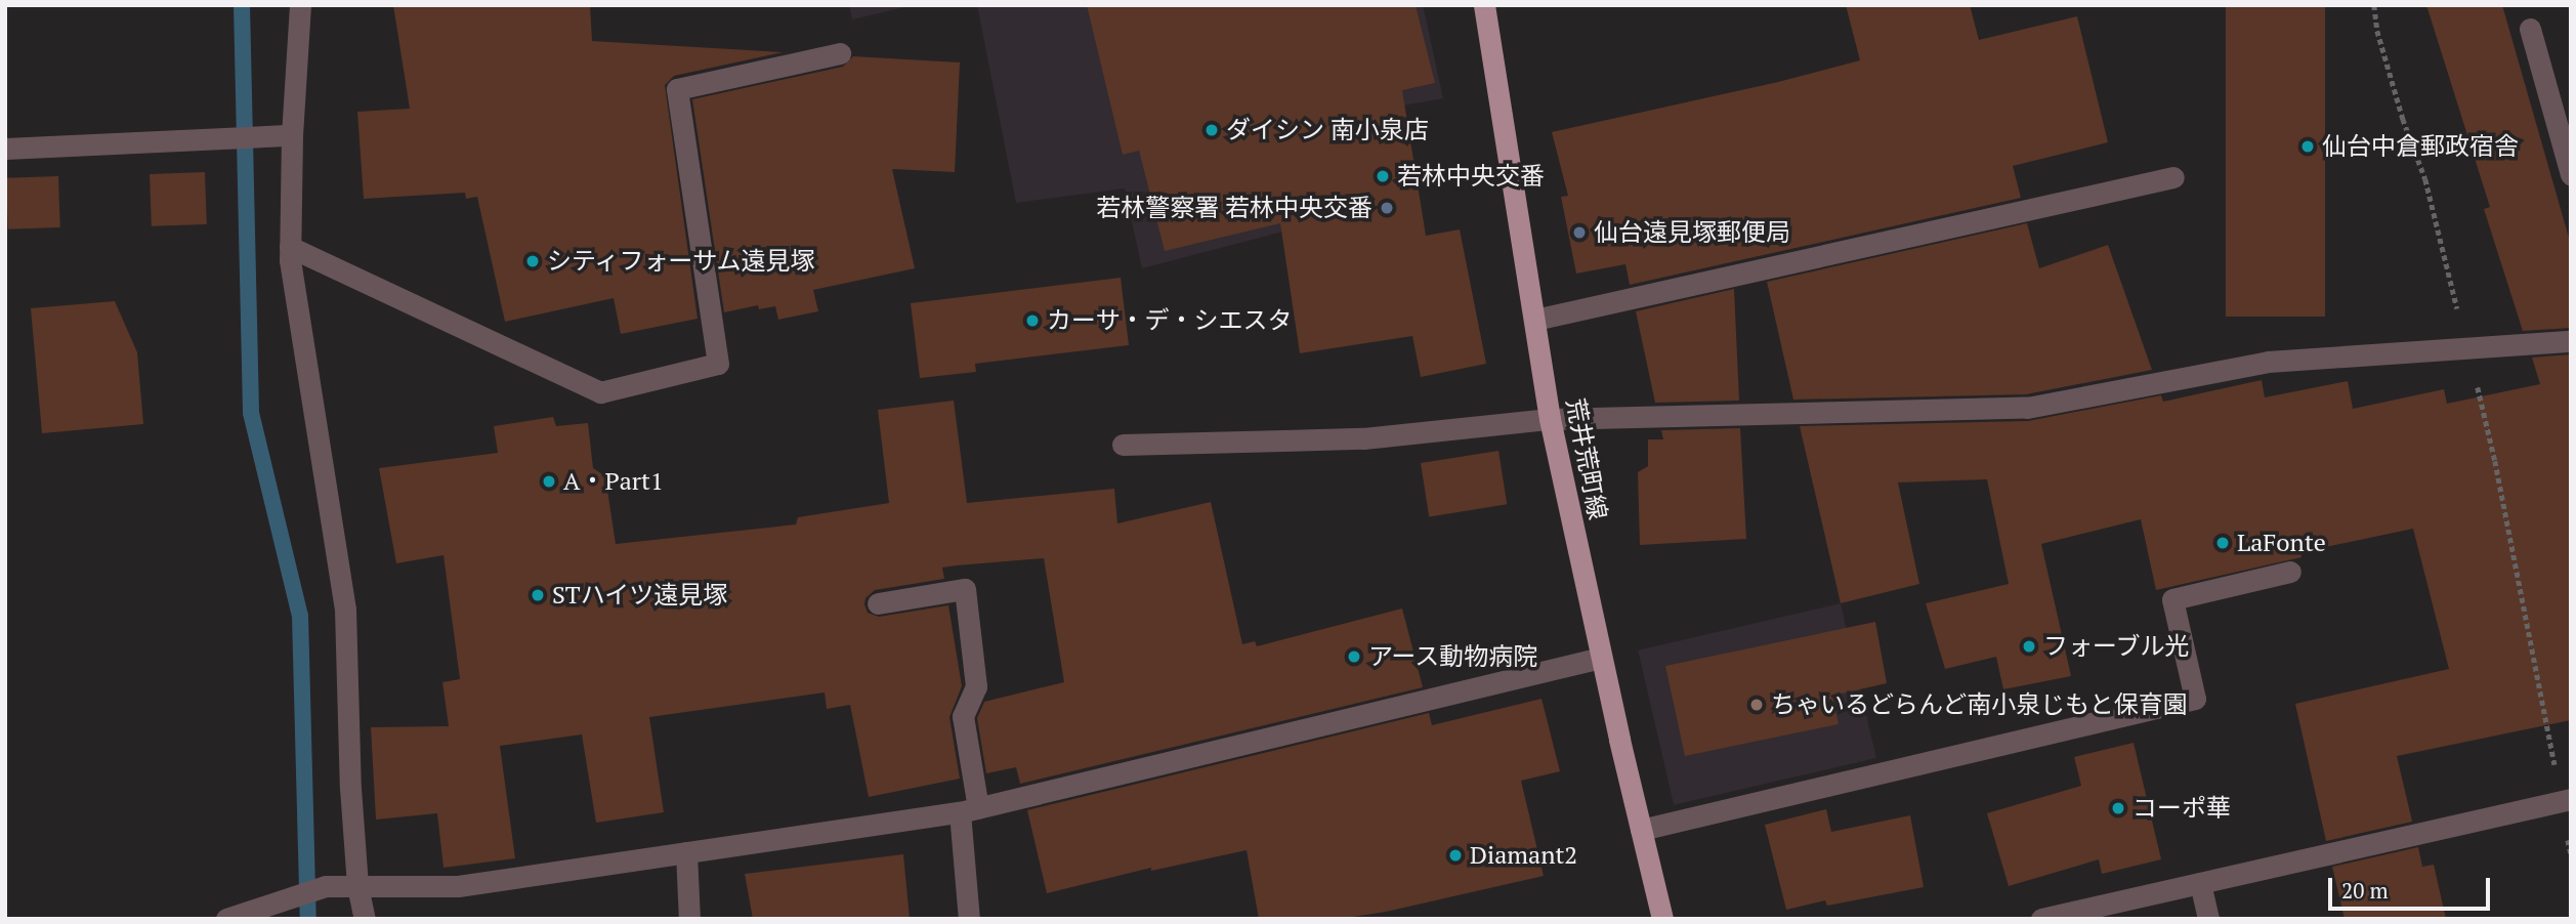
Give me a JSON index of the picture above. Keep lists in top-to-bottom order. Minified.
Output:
{"streets":{"main road":["荒井荒町線"]},"places":["ダイシン 南小泉店","仙台中倉郵政宿舎","若林中央交番","若林警察署 若林中央交番","仙台遠見塚郵便局","シティフォーサム遠見塚","カーサ・デ・シエスタ","A・Part1","LaFonte","STハイツ遠見塚","フォーブル光","アース動物病院","ちゃいるどらんど南小泉じもと保育園","コーポ華","Diamant2"],"scale_bar":"20 m"}
